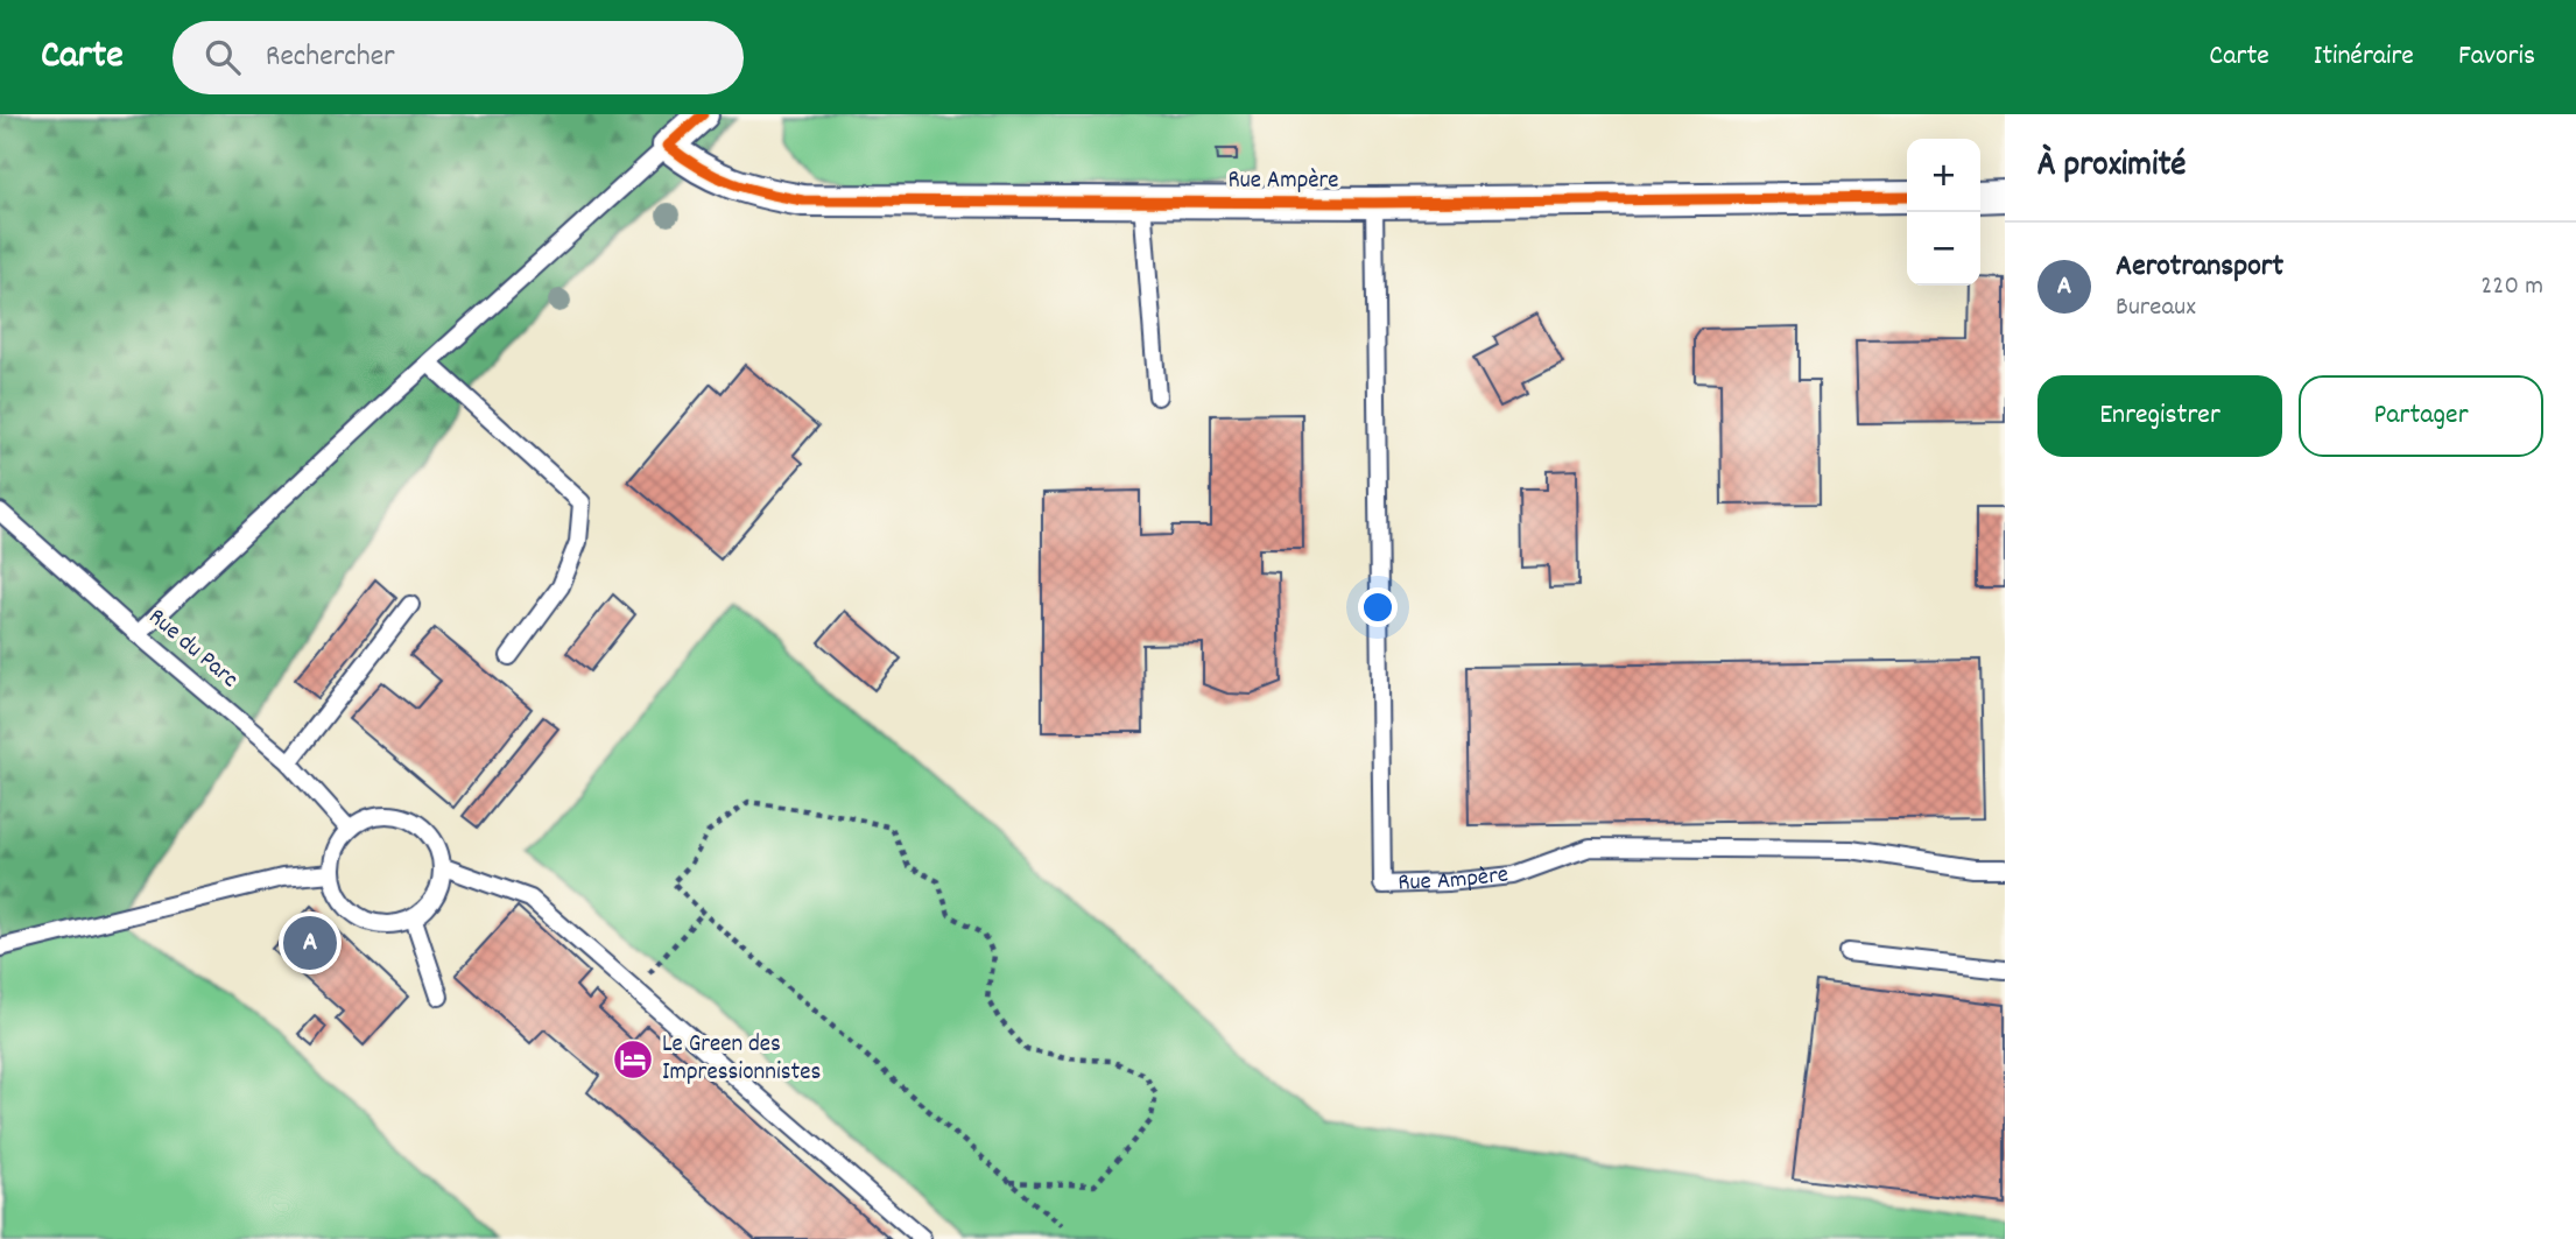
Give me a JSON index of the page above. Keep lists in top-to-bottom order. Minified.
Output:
{"streets":{"street":["Rue Ampère"],"lane":["Rue du Parc"]},"places":{"hotel":["Le Green des Impressionnistes"]},"page":{"header":"Carte","search":"Rechercher","nav":["Carte","Itinéraire","Favoris"],"heading":"À proximité","map_buttons":["+","−"],"list":[{"mark":"A","name":"Aerotransport","note":"Bureaux","value":"220 m"}],"buttons":["Enregistrer","Partager"],"pins":"A"}}
